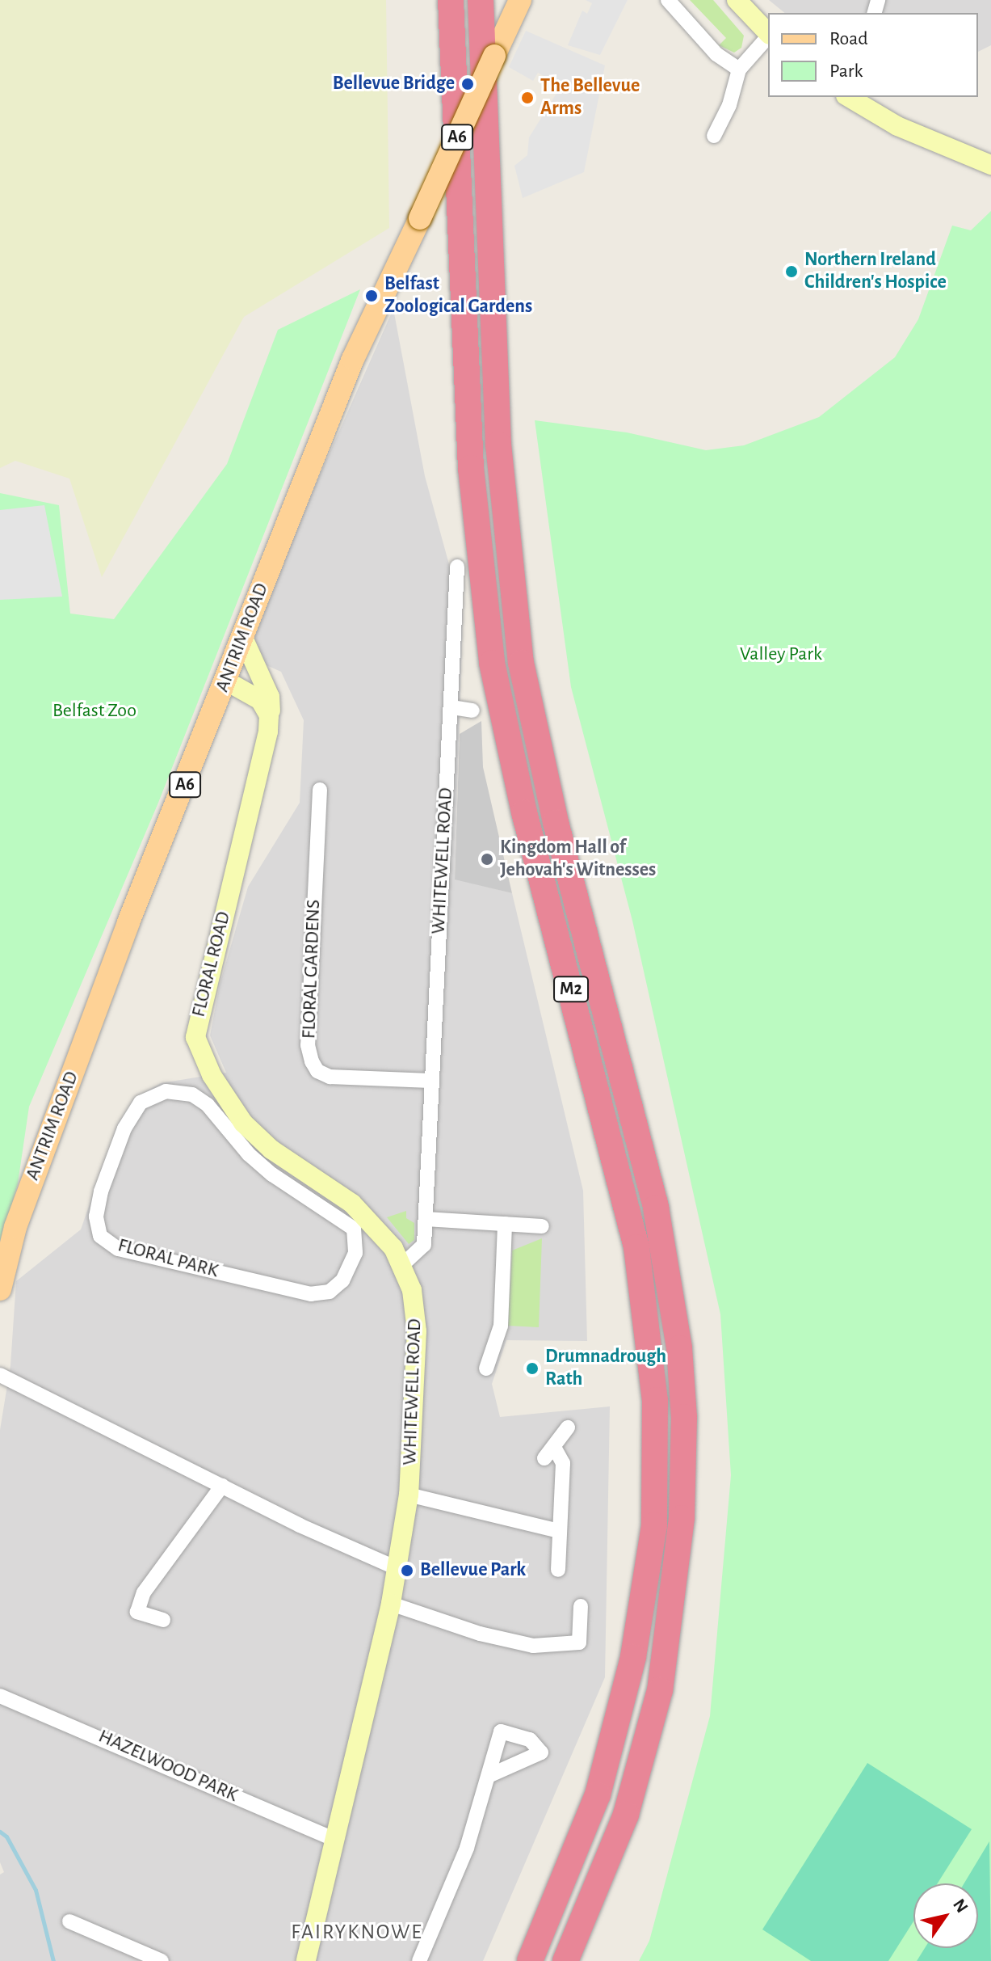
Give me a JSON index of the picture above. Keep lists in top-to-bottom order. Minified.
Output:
{"streets":{"highway":["M2"],"main road":["A6","ANTRIM ROAD"],"street":["WHITEWELL ROAD","FLORAL ROAD","FLORAL GARDENS","FLORAL PARK","HAZELWOOD PARK"]},"crossings":[["WHITEWELL ROAD","FLORAL ROAD"],["WHITEWELL ROAD","FLORAL GARDENS"],["WHITEWELL ROAD","HAZELWOOD PARK"]],"districts":["FAIRYKNOWE"],"parks":["Valley Park","Belfast Zoo"],"places":["Bellevue Bridge","The Bellevue Arms","Northern Ireland Children's Hospice","Belfast Zoological Gardens","Kingdom Hall of Jehovah's Witnesses","Drumnadrough Rath","Bellevue Park"],"legend":["Road","Park"],"north":"top right"}
